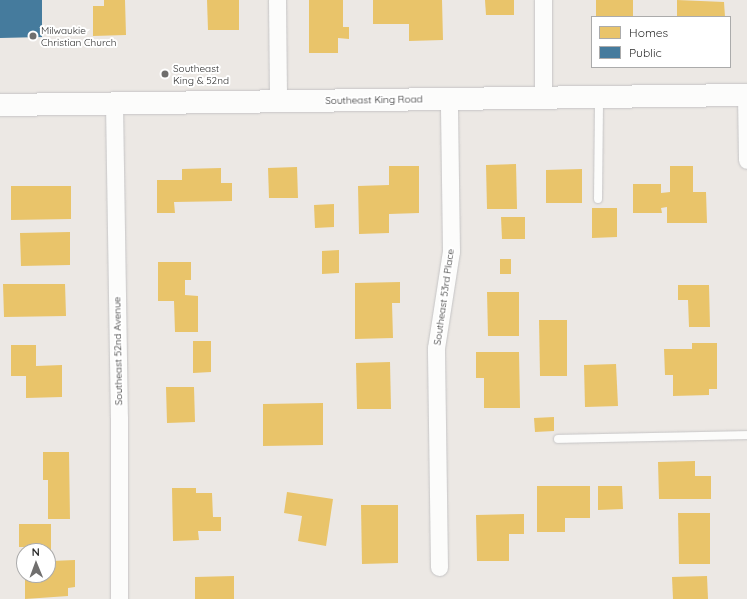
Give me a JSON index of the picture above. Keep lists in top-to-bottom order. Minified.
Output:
{"streets":{"main road":["Southeast King Road"],"street":["Southeast 53rd Place","Southeast 52nd Avenue"]},"crossings":[["Southeast King Road","Southeast 53rd Place"],["Southeast King Road","Southeast 52nd Avenue"]],"places":["Milwaukie Christian Church","Southeast King & 52nd"],"legend":["Homes","Public"],"north":"top"}
